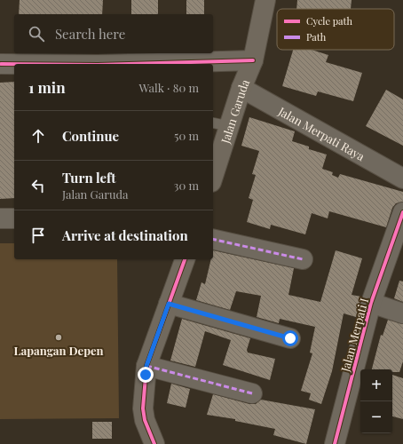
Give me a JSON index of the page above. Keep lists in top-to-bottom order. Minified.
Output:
{"streets":{"street":["Jalan Garuda","Jalan Merpati Raya","Jalan Merpati I"]},"crossings":[["Jalan Garuda","Jalan Merpati Raya"]],"places":["Lapangan Depen"],"legend":["Cycle path","Path"],"page":{"search":"Search here","heading":["1 min","Walk · 80 m"],"list":[["Continue","50 m"],["Turn left","Jalan Garuda","30 m"],"Arrive at destination"],"map_buttons":["+","−"]}}
